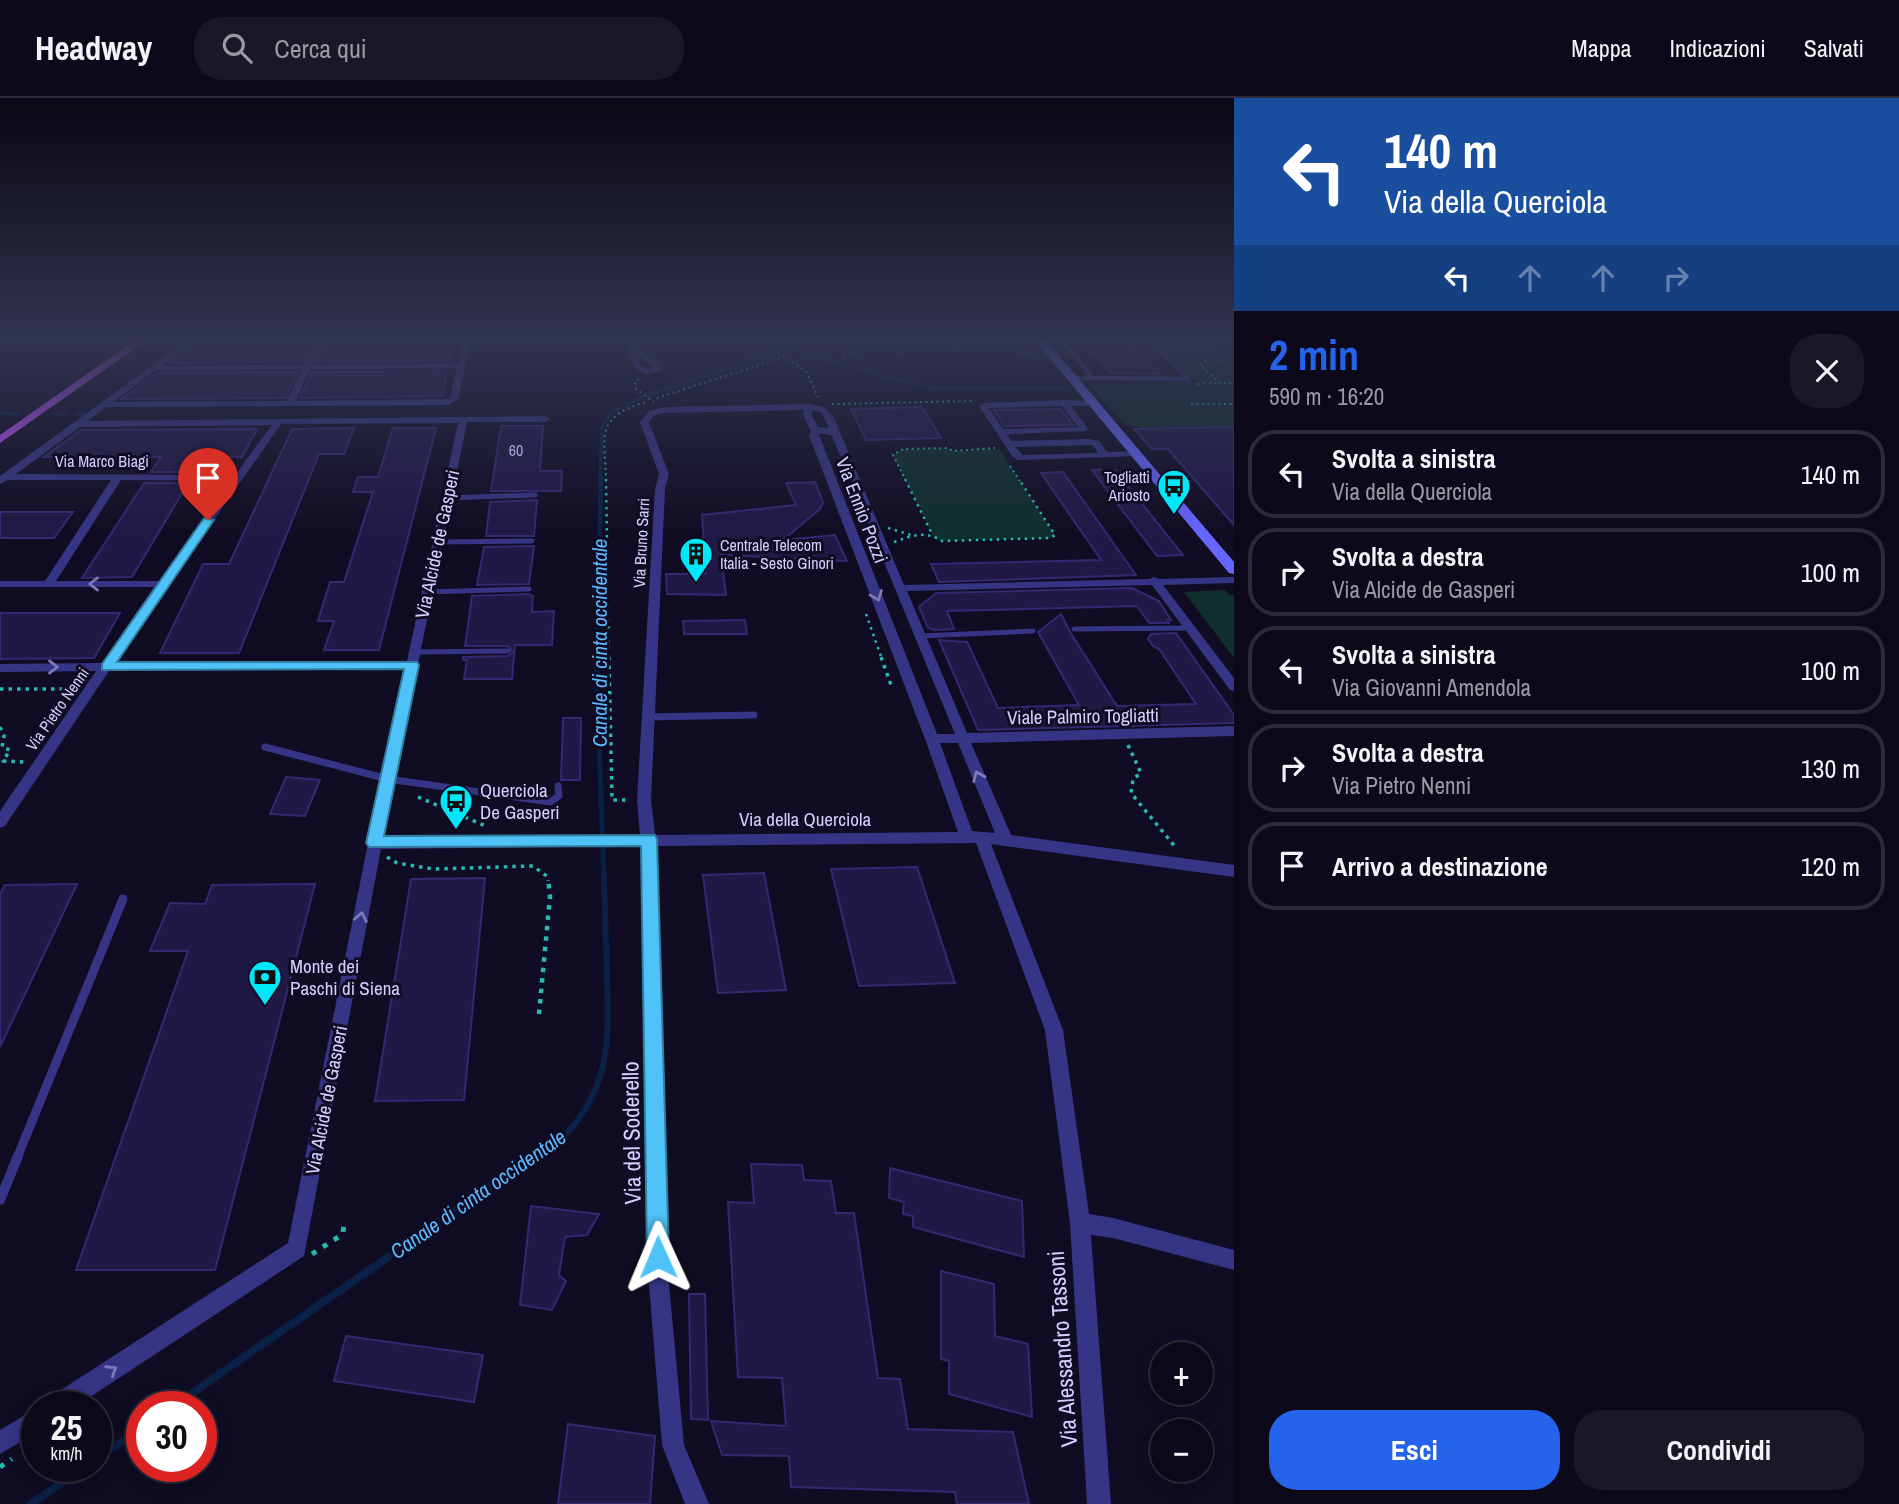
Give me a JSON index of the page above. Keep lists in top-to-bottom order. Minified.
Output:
{"streets":{"street":["Via Marco Biagi","Via Ennio Pozzi","Via Bruno Sarri","Via Alcide de Gasperi","Via Pietro Nenni","Viale Palmiro Togliatti","Via della Querciola","Via del Soderello","Via Alessandro Tassoni"]},"crossings":[["Via Marco Biagi","Via Pietro Nenni"],["Via Ennio Pozzi","Viale Palmiro Togliatti"],["Via Ennio Pozzi","Via della Querciola"],["Via Ennio Pozzi","Via Alessandro Tassoni"],["Via Bruno Sarri","Via della Querciola"],["Via Bruno Sarri","Via del Soderello"],["Via Alcide de Gasperi","Via della Querciola"],["Via della Querciola","Via del Soderello"]],"one_way":["Via Alcide de Gasperi"],"water":["Canale di cinta occidentale"],"places":{"bus stop":["Togliatti Ariosto","Querciola De Gasperi"],"building":["Centrale Telecom Italia - Sesto Ginori"],"bank":["Monte dei Paschi di Siena"]},"house_numbers":["60"],"page":{"header":"Headway","search":"Cerca qui","nav":["Mappa","Indicazioni","Salvati"],"turn":["140 m","Via della Querciola"],"heading":["2 min","590 m · 16:20"],"list":[{"name":"Svolta a sinistra","note":"Via della Querciola","value":"140 m"},{"name":"Svolta a destra","note":"Via Alcide de Gasperi","value":"100 m"},{"name":"Svolta a sinistra","note":"Via Giovanni Amendola","value":"100 m"},{"name":"Svolta a destra","note":"Via Pietro Nenni","value":"130 m"},{"name":"Arrivo a destinazione","value":"120 m"}],"map_buttons":["+","−"],"speed":"25 km/h","limit":"30","buttons":["Esci","Condividi"]}}
